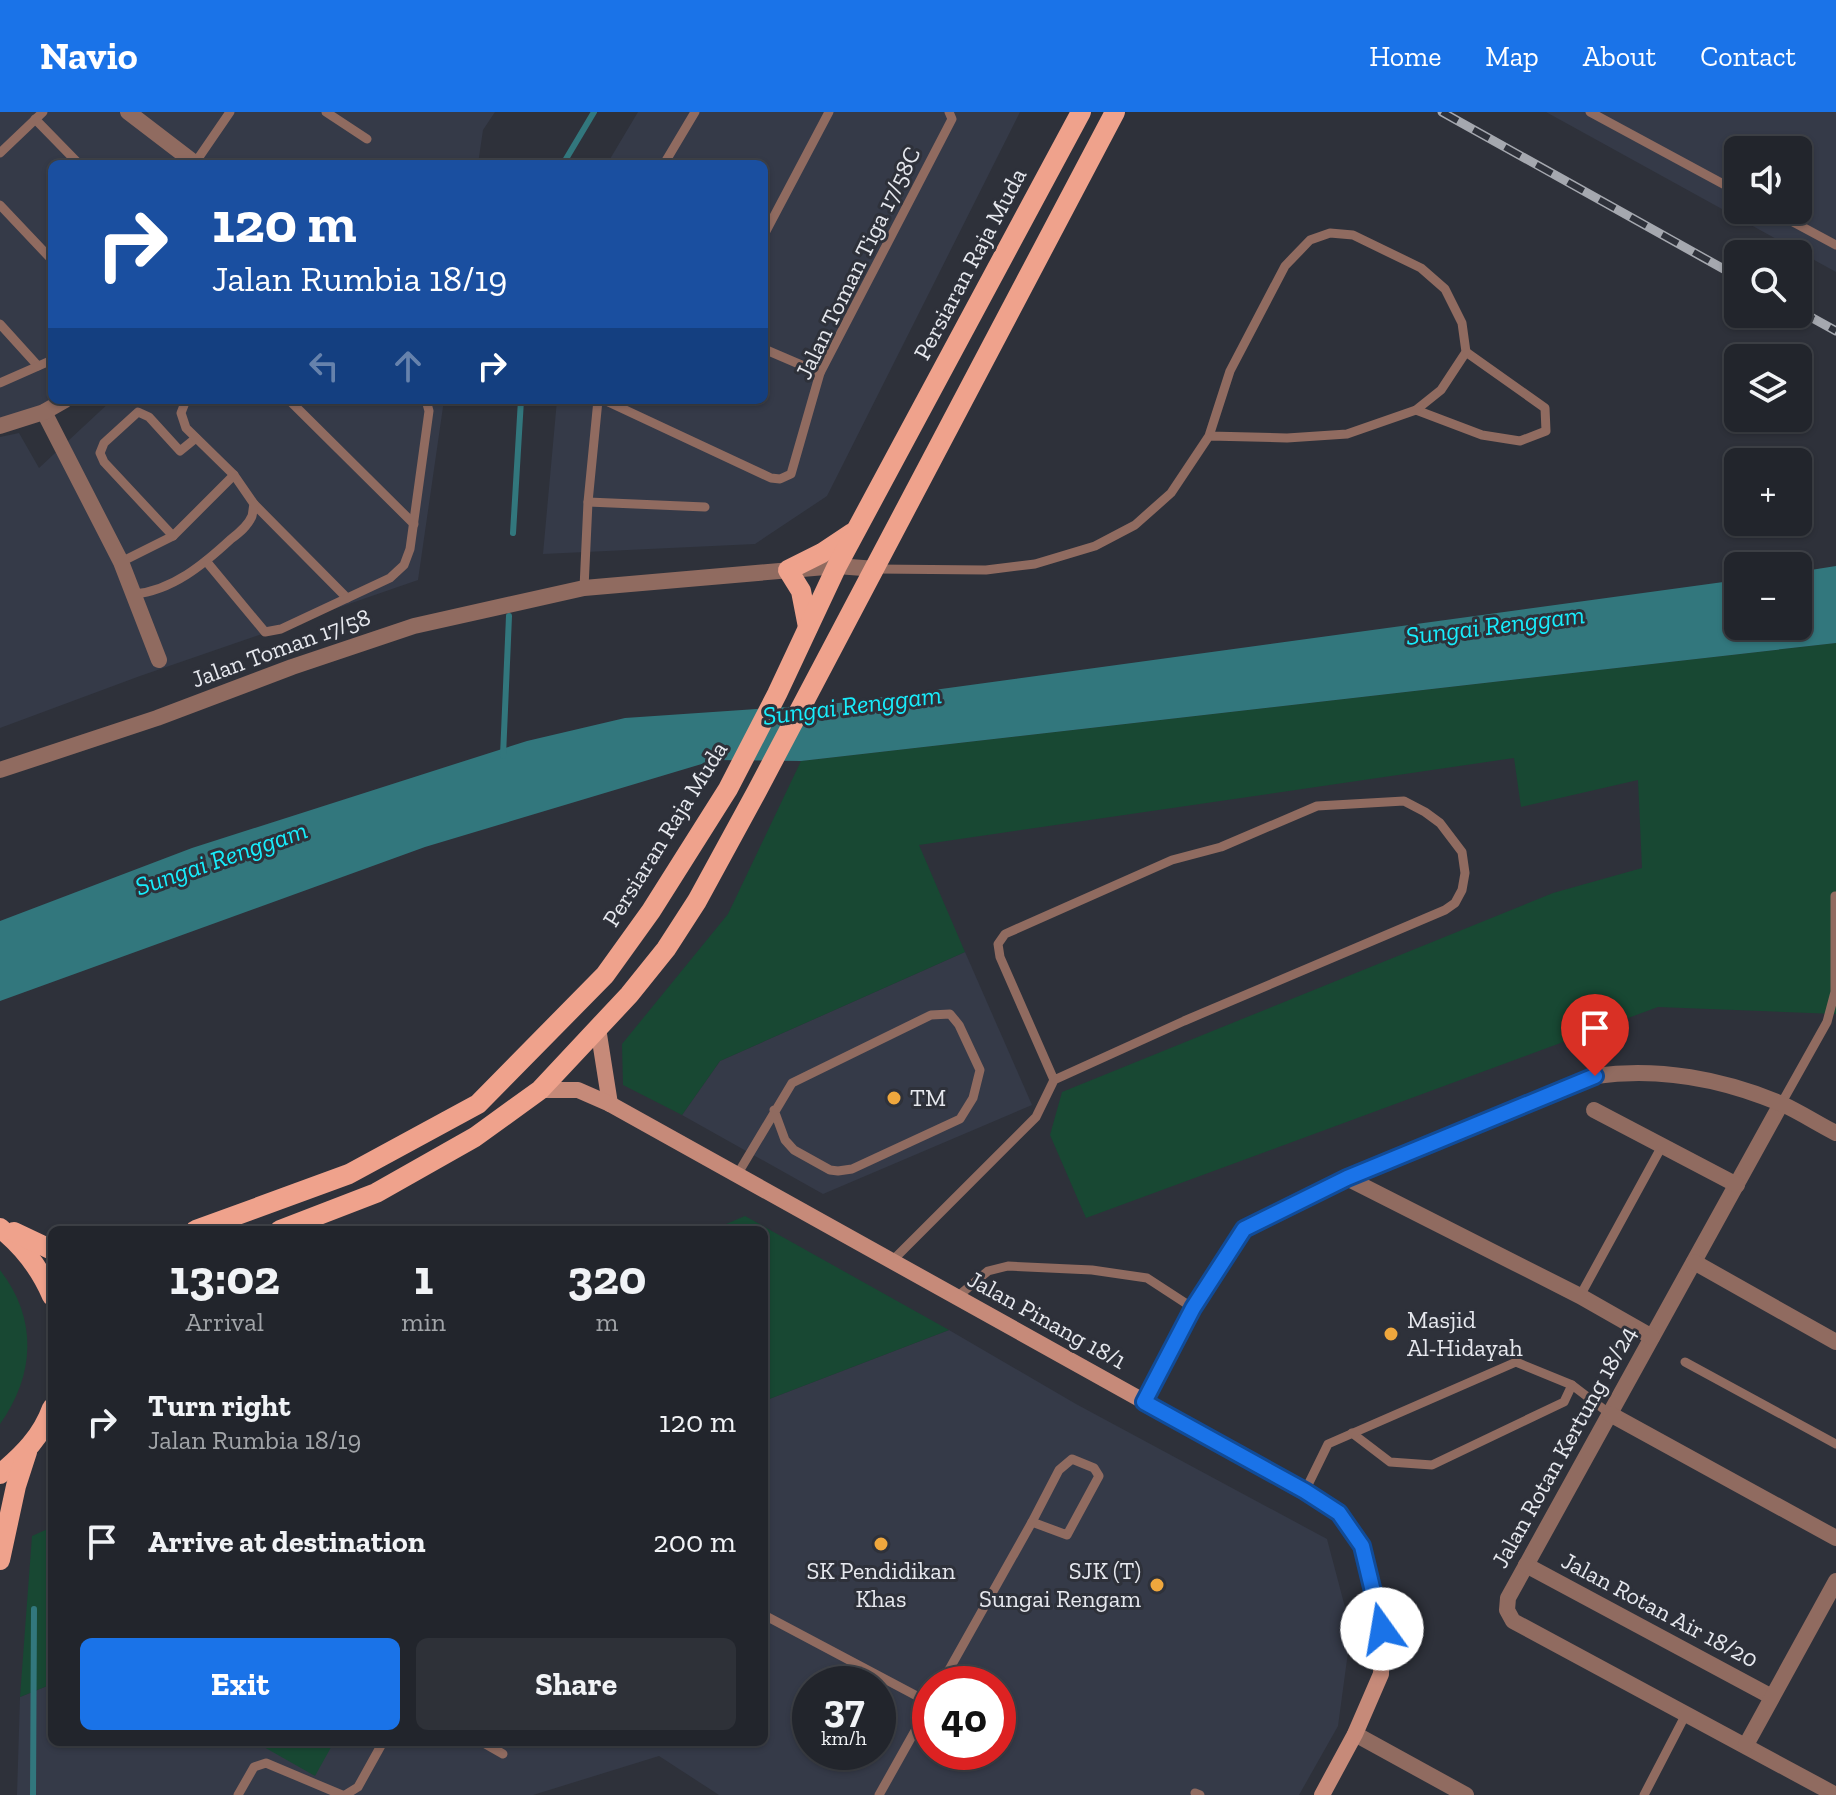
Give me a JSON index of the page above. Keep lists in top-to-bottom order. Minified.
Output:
{"streets":{"main road":["Persiaran Raja Muda"],"street":["Jalan Toman 17/58","Jalan Pinang 18/1","Jalan Rotan Kertung 18/24","Jalan Rotan Air 18/20"],"lane":["Jalan Toman Tiga 17/58C"]},"crossings":[["Persiaran Raja Muda","Jalan Toman 17/58"],["Jalan Rotan Kertung 18/24","Jalan Rotan Air 18/20"]],"water":["Sungai Renggam"],"places":["TM","Masjid Al-Hidayah","SK Pendidikan Khas","SJK (T) Sungai Rengam"],"page":{"header":"Navio","nav":["Home","Map","About","Contact"],"map_buttons":["+","−"],"turn":["120 m","Jalan Rumbia 18/19"],"eta":["13:02","Arrival","1","min","320","m"],"list":[{"name":"Turn right","note":"Jalan Rumbia 18/19","value":"120 m"},{"name":"Arrive at destination","value":"200 m"}],"buttons":["Exit","Share"],"speed":"37 km/h","limit":"40"}}
